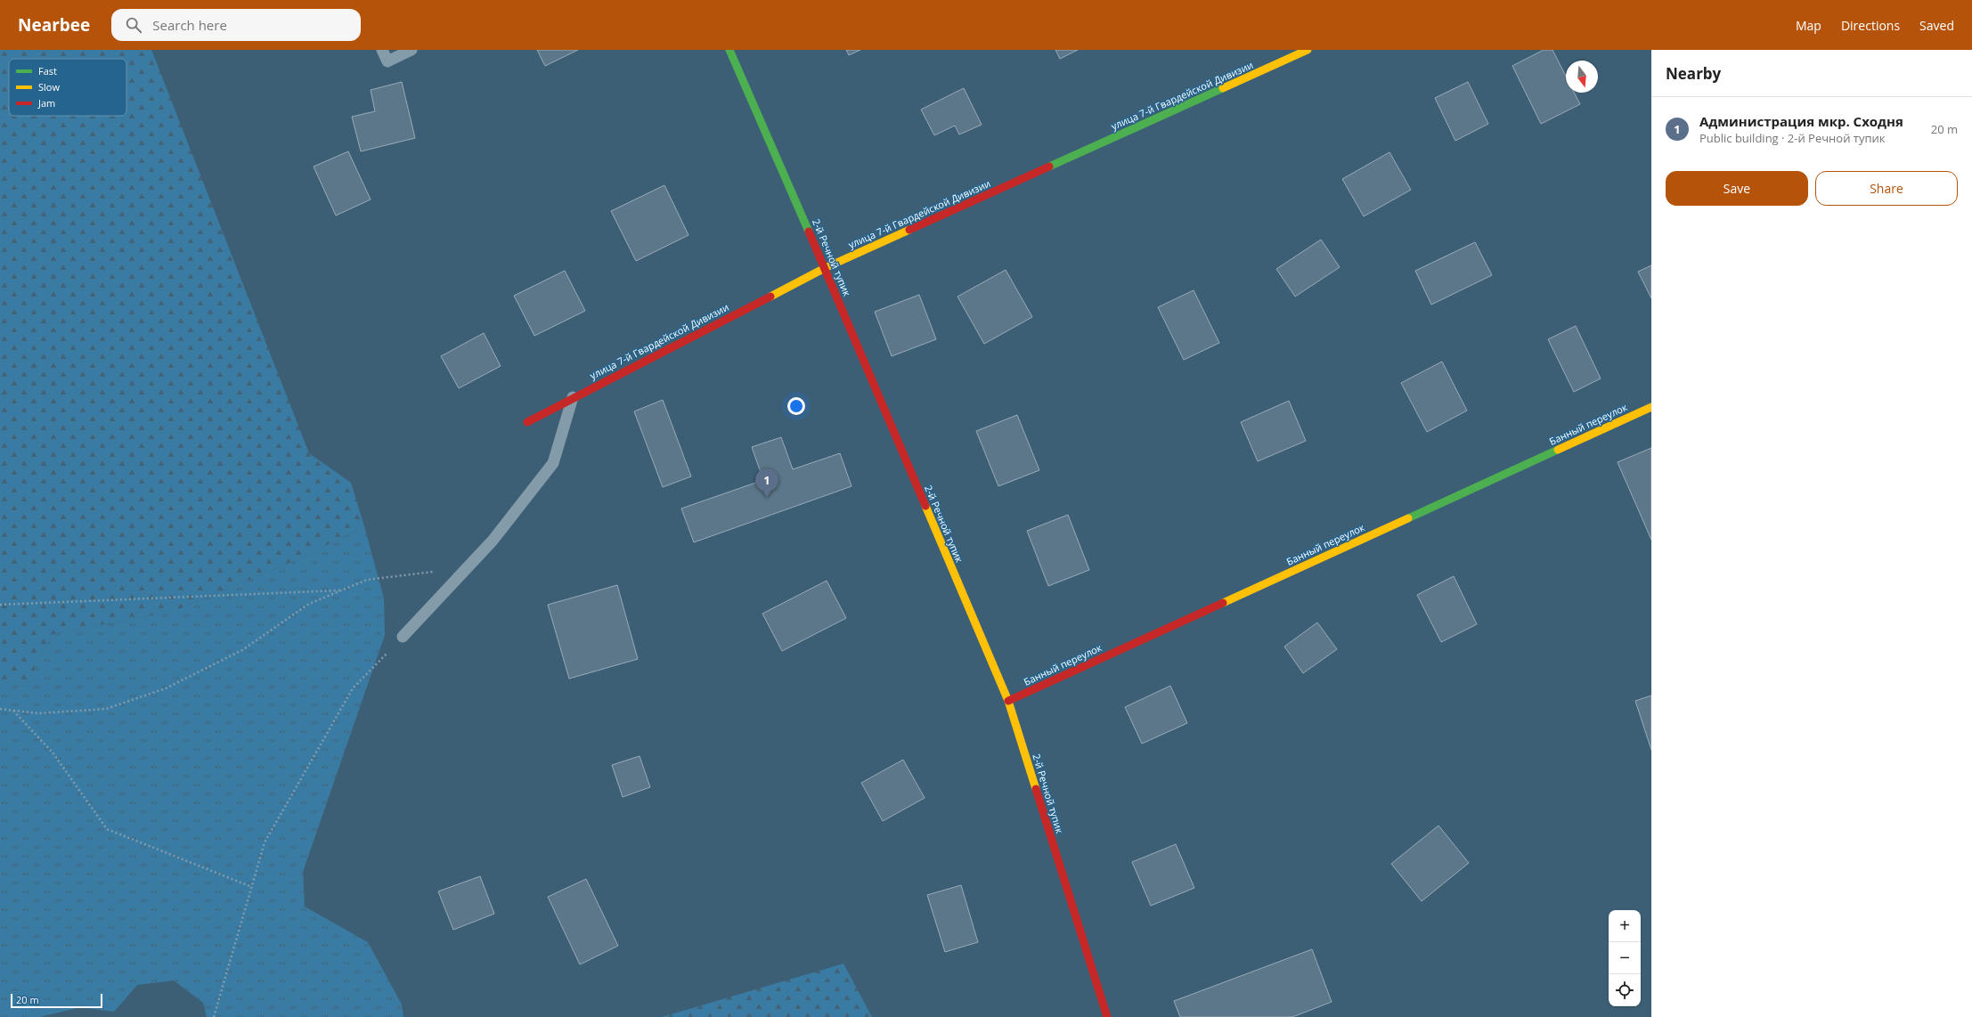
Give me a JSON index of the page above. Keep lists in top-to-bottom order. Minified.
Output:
{"streets":{"street":["улица 7-й Гвардейской Дивизии","2-й Речной тупик","Банный переулок"]},"crossings":[["улица 7-й Гвардейской Дивизии","2-й Речной тупик"],["2-й Речной тупик","Банный переулок"]],"legend":["Fast","Slow","Jam"],"scale_bar":"20 m","north":"bottom","page":{"header":"Nearbee","search":"Search here","nav":["Map","Directions","Saved"],"heading":"Nearby","list":[{"mark":"1","name":"Администрация мкр. Сходня","note":"Public building · 2-й Речной тупик","value":"20 m"}],"buttons":["Save","Share"],"pins":"1","map_buttons":["+","−"],"scale":"20 m"}}
